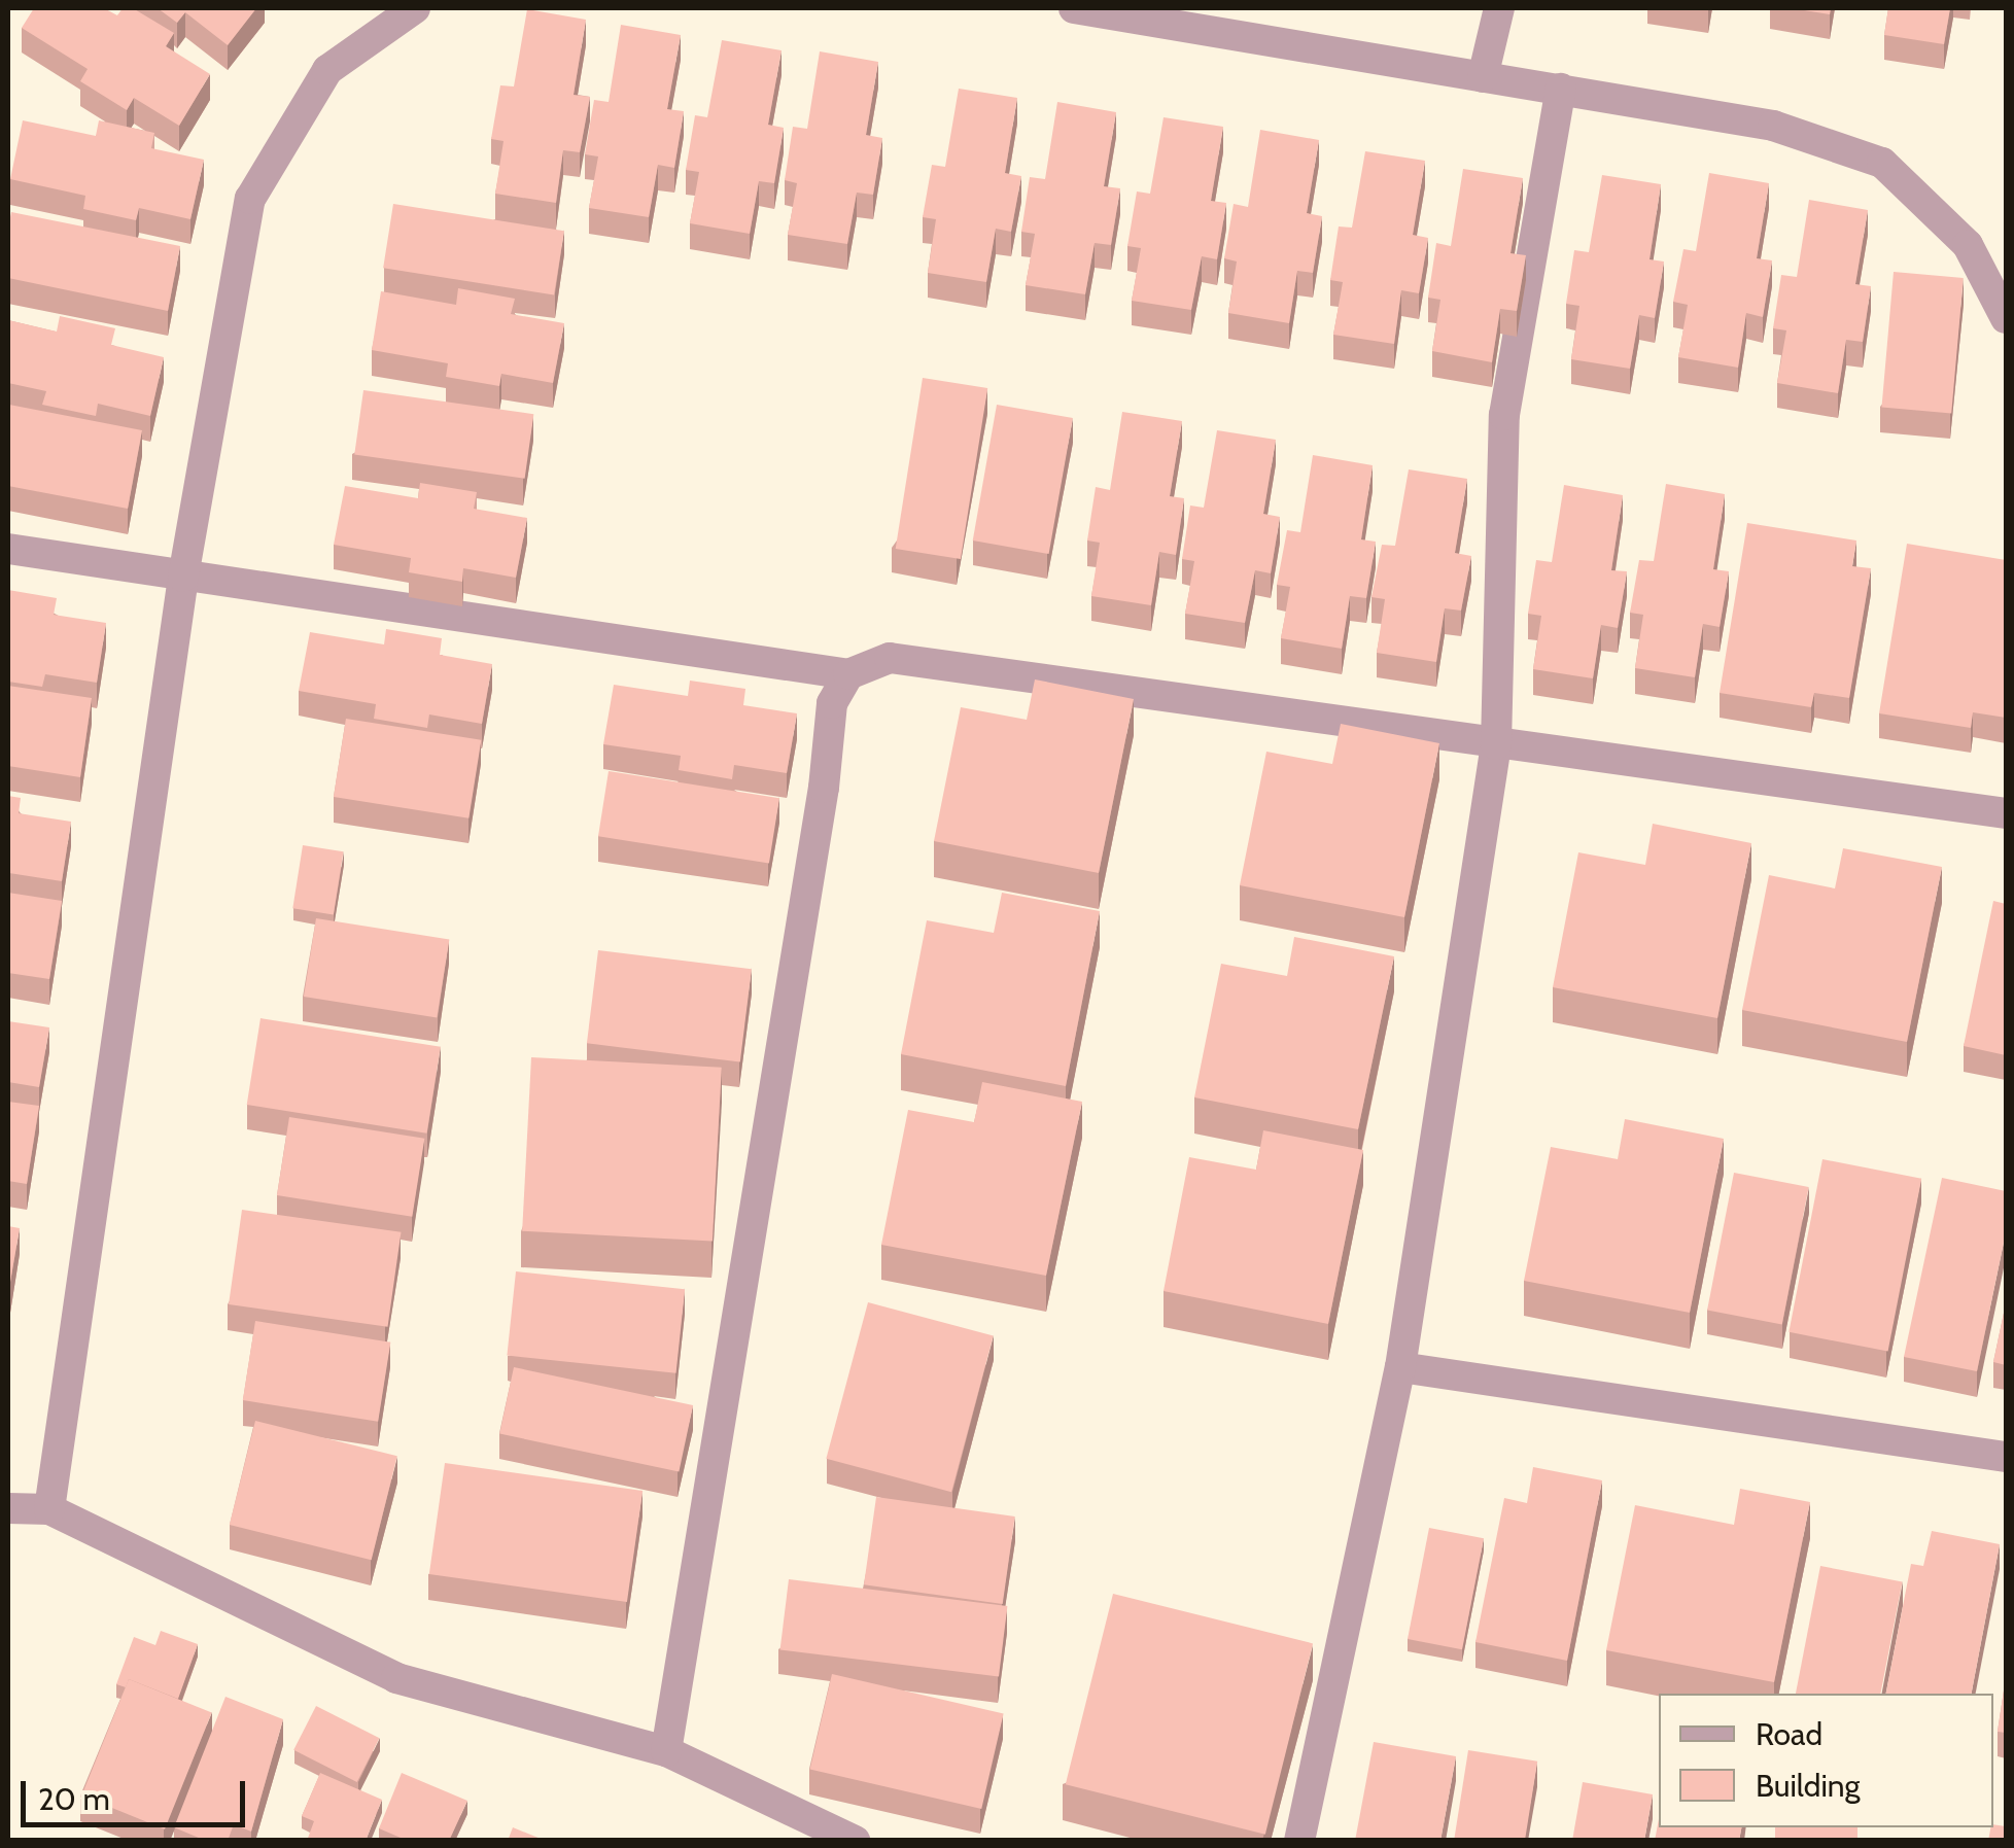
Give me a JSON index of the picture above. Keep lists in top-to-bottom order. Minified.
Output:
{"legend":["Road","Building"],"scale_bar":"20 m"}
